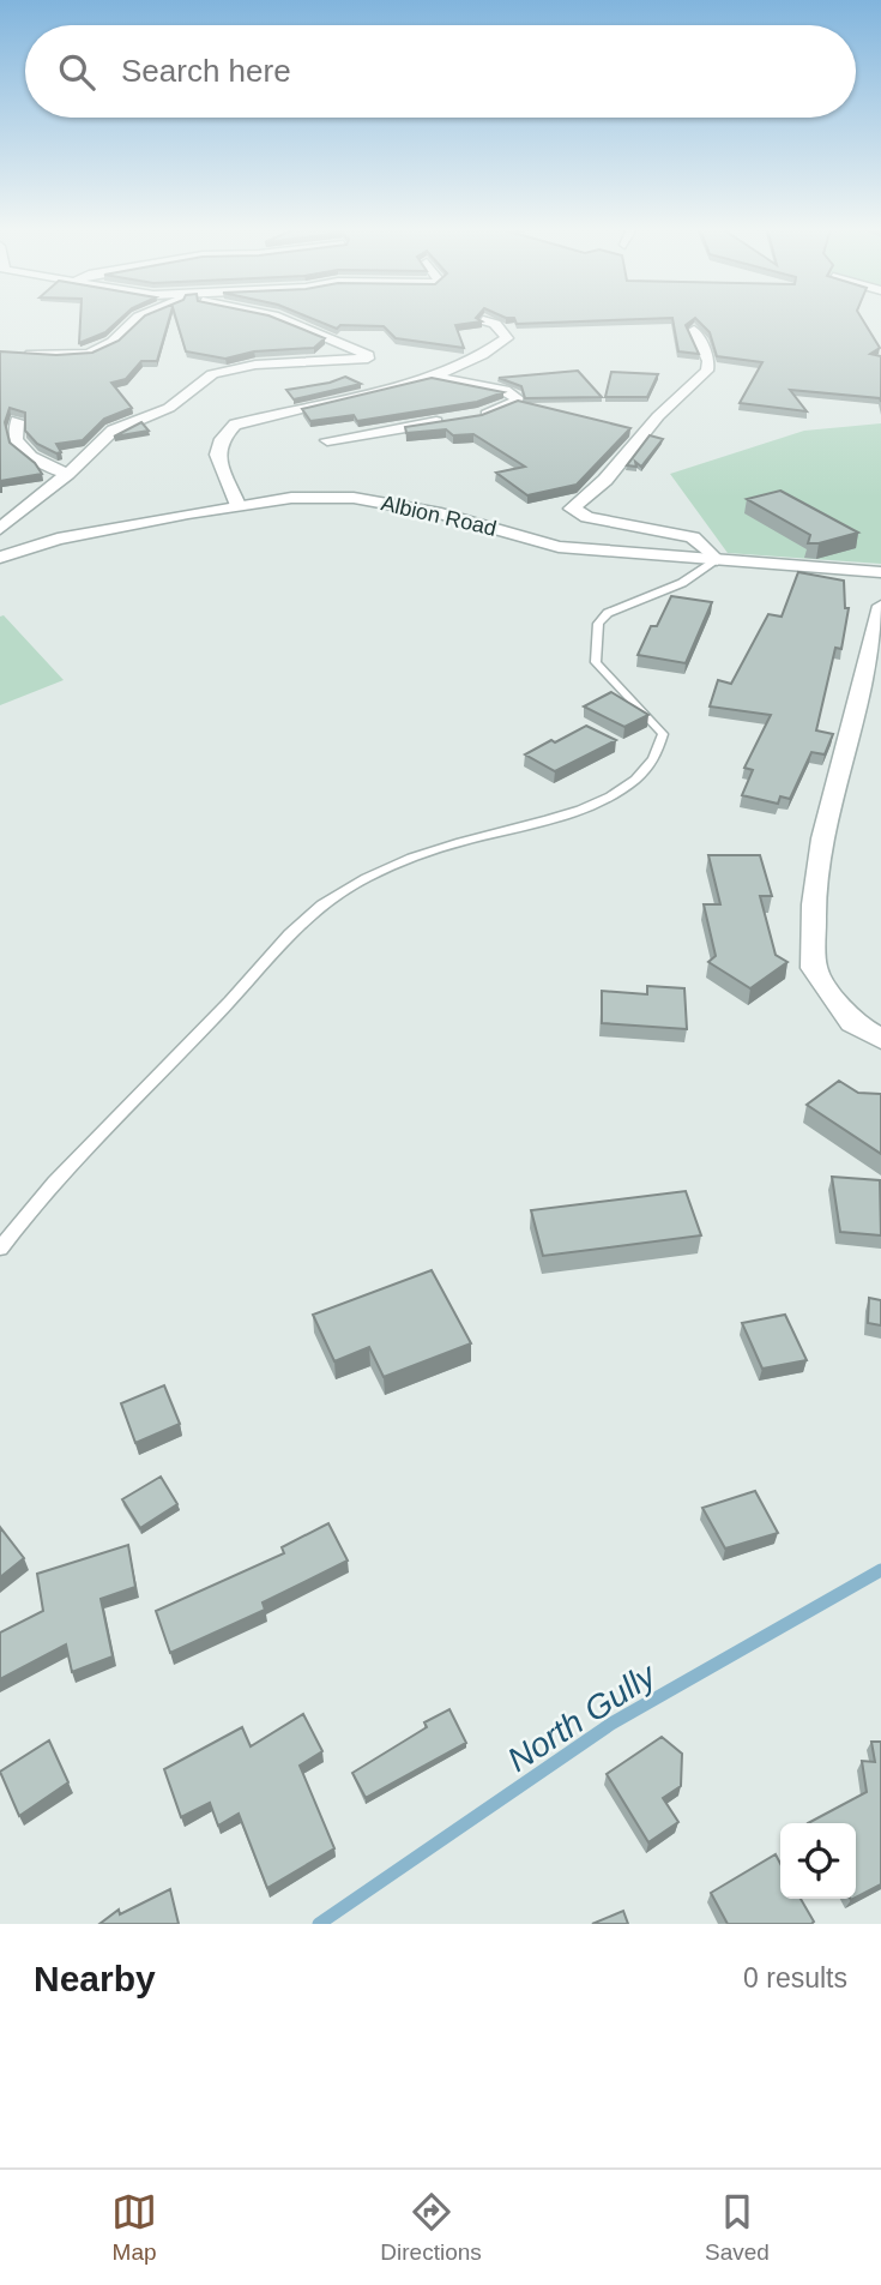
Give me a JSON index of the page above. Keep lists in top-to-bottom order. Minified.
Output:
{"streets":{"street":["Albion Road"]},"water":["North Gully"],"page":{"search":"Search here","heading":["Nearby","0 results"],"nav":["Map","Directions","Saved"]}}
